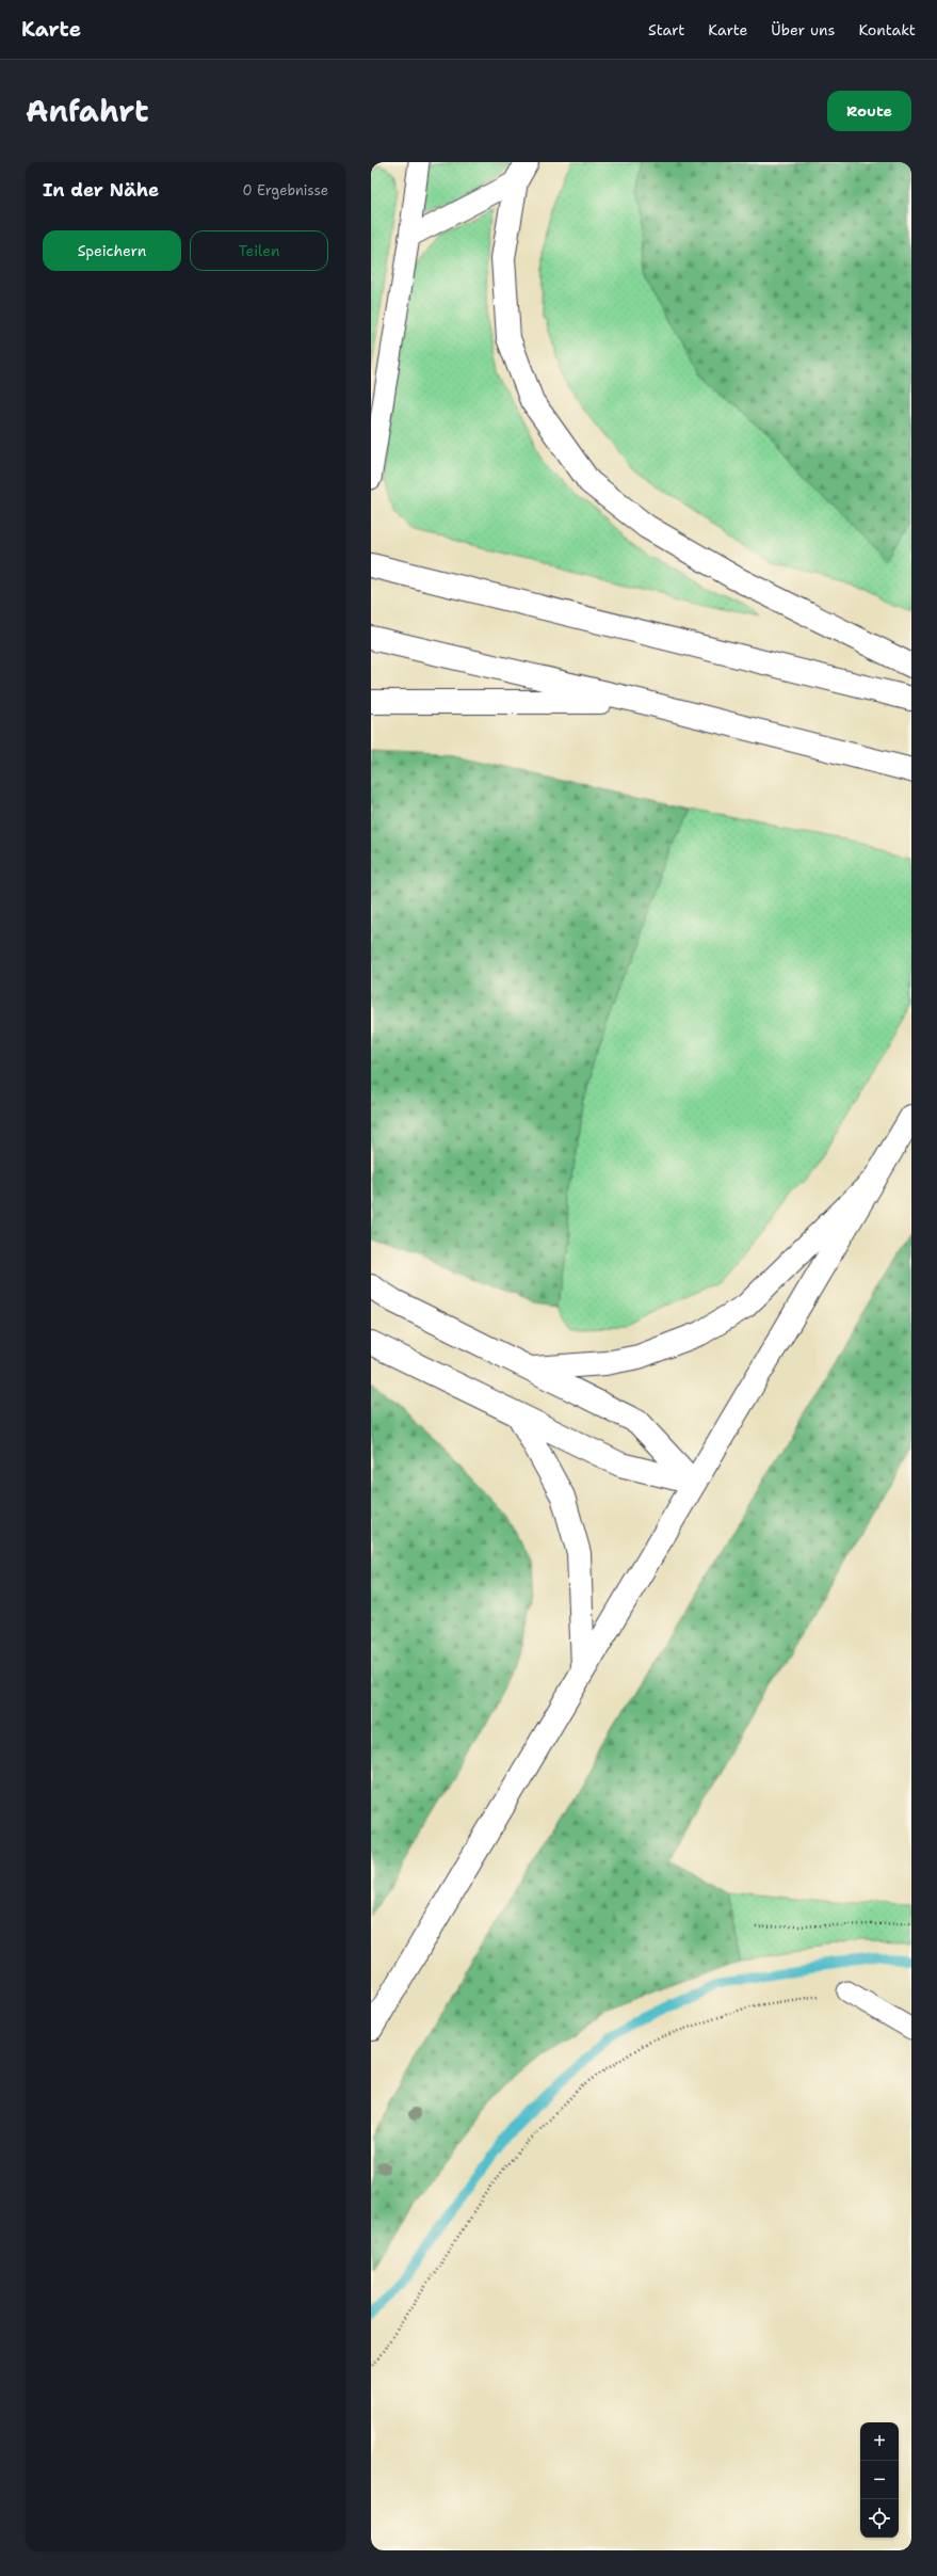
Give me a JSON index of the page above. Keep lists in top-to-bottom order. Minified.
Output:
{"page":{"header":"Karte","nav":["Start","Karte","Über uns","Kontakt"],"title":"Anfahrt","buttons":["Route",["Speichern","Teilen"]],"heading":["In der Nähe","0 Ergebnisse"],"map_buttons":["+","−"]}}
